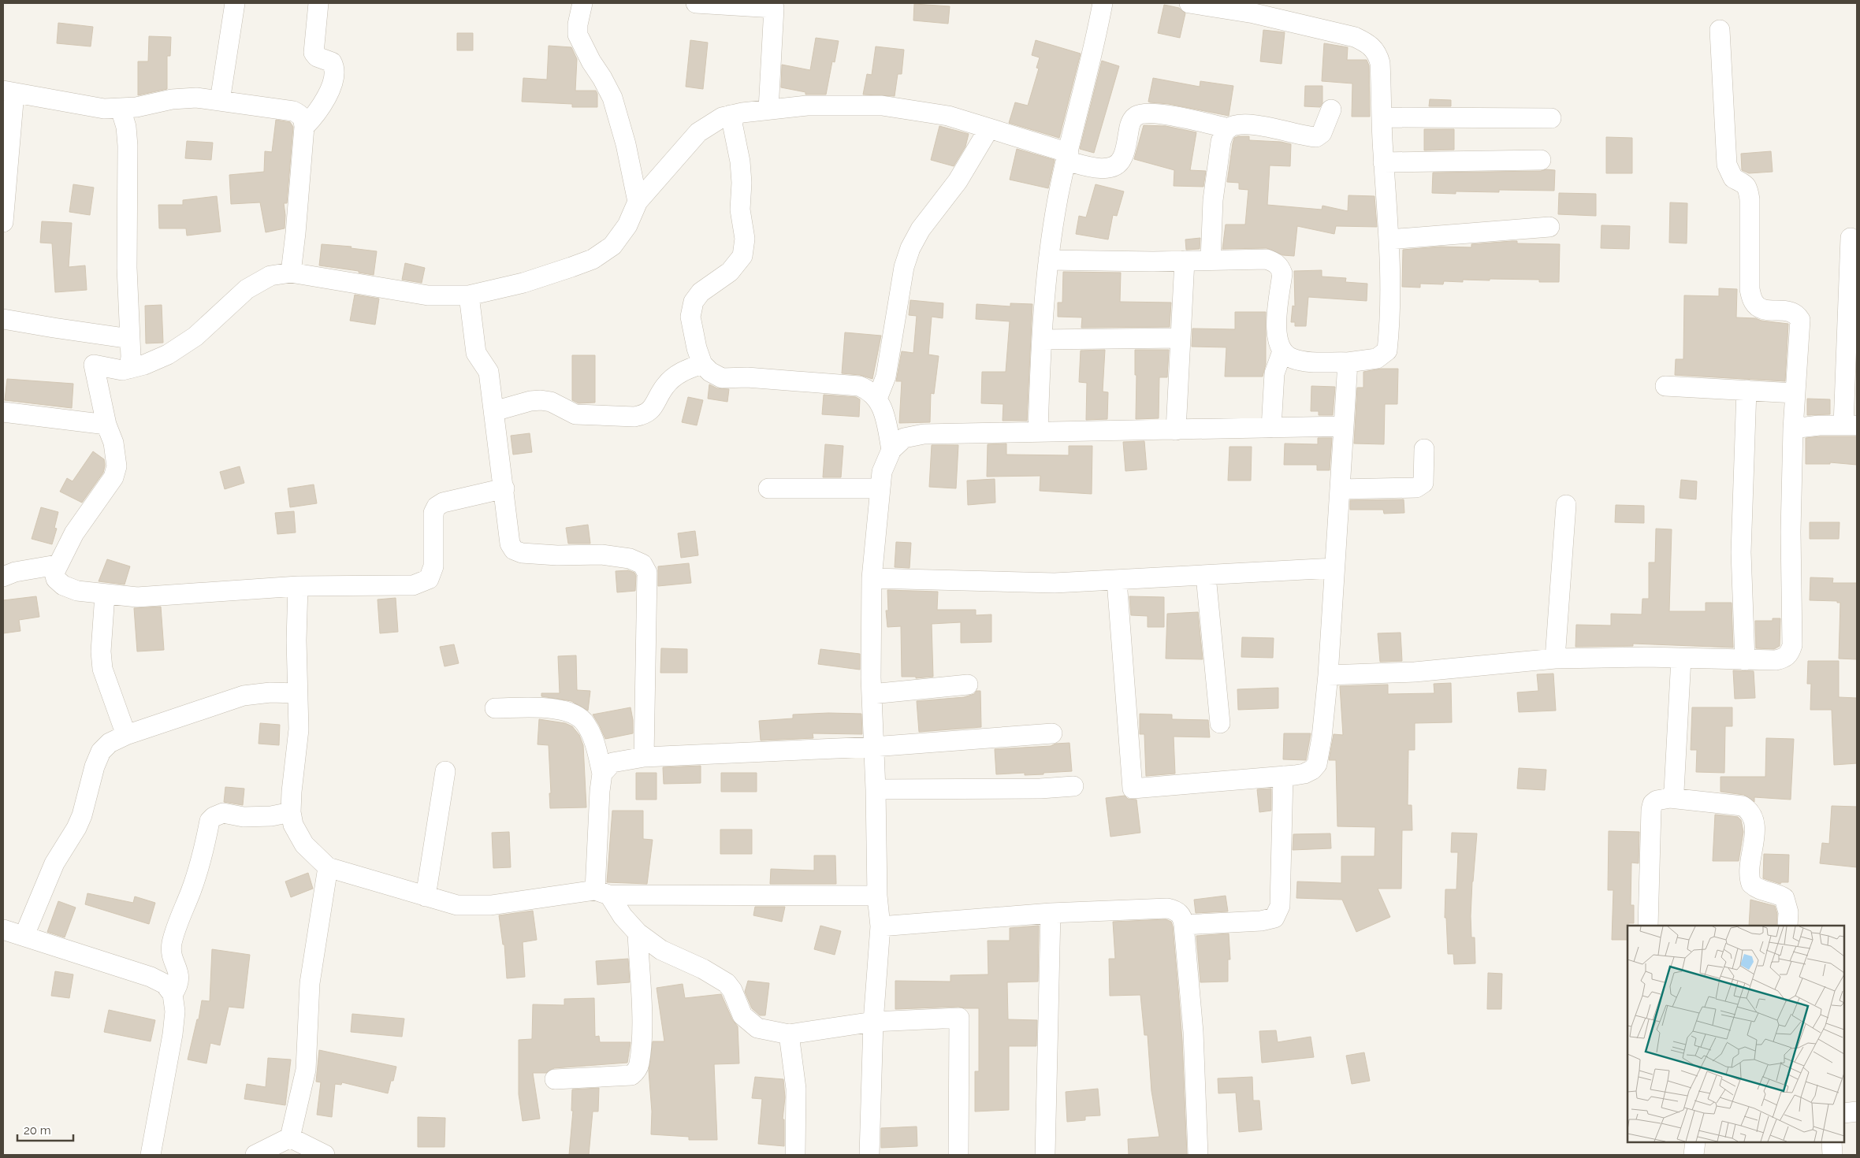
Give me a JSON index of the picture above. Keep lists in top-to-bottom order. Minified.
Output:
{"scale_bar":"20 m"}
